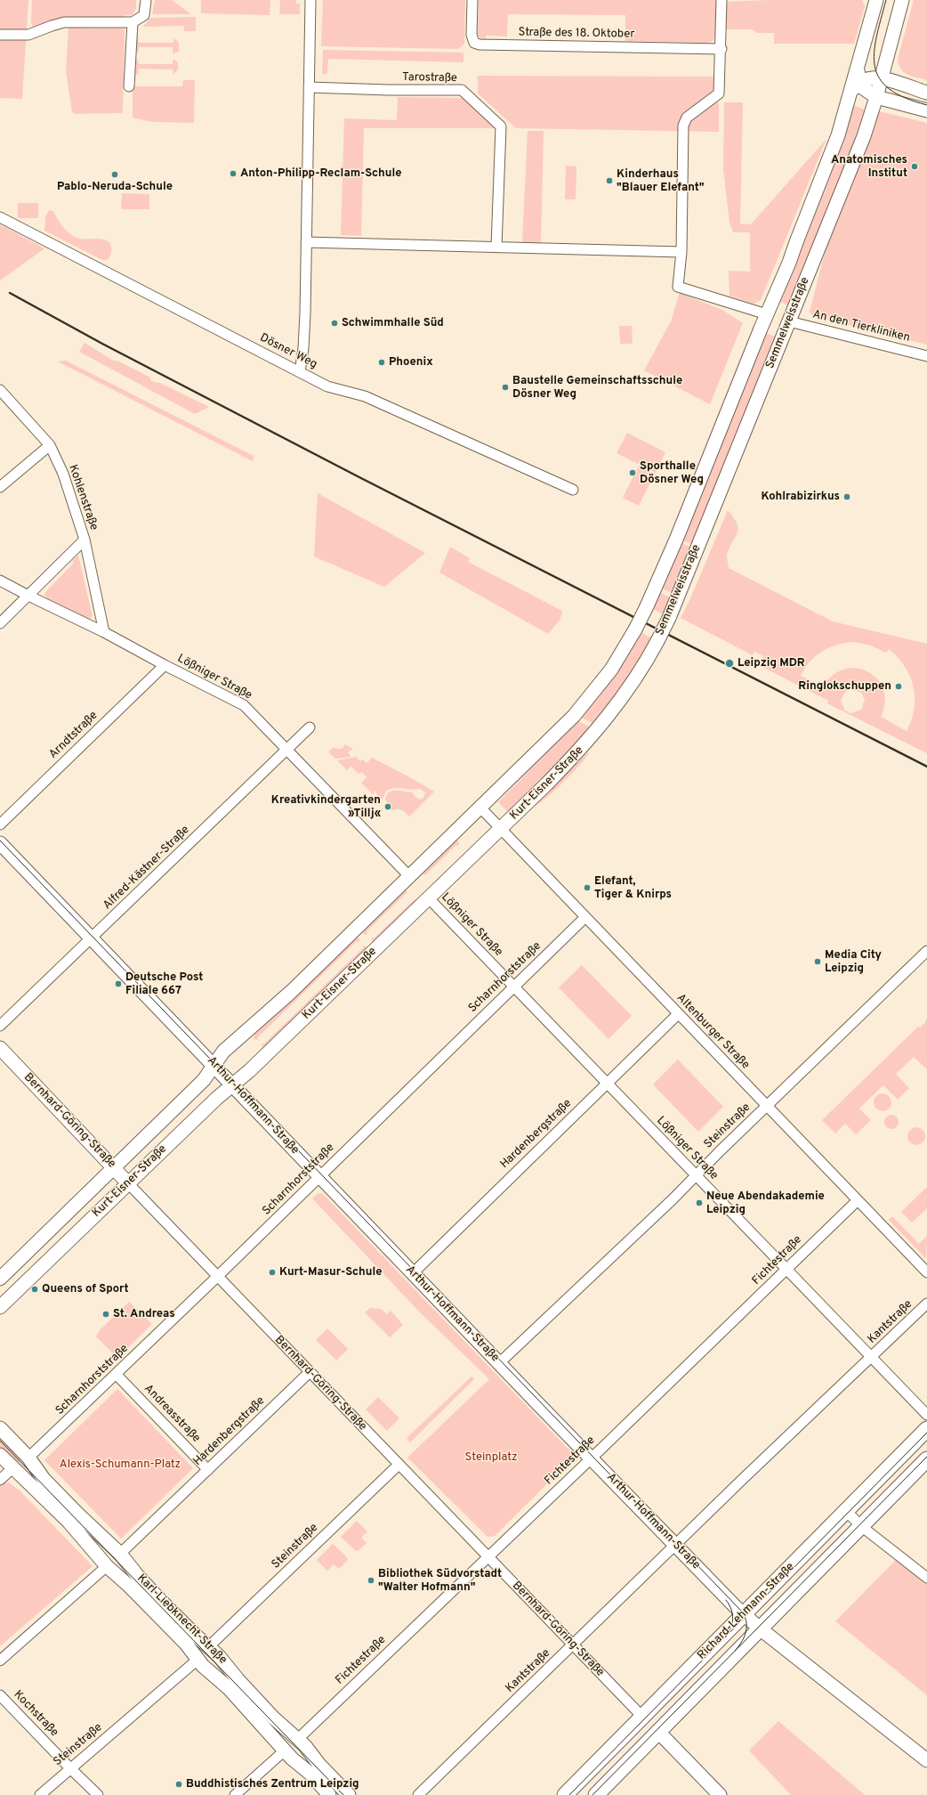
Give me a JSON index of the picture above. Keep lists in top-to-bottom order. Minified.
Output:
{"streets":{"main road":["Semmelweisstraße","Kurt-Eisner-Straße","Arthur-Hoffmann-Straße","Bernhard-Göring-Straße","Richard-Lehmann-Straße","Karl-Liebknecht-Straße"],"street":["Straße des 18. Oktober","Tarostraße","An den Tierkliniken","Dösner Weg","Kohlenstraße","Lößniger Straße","Arndtstraße","Alfred-Kästner-Straße","Scharnhorststraße","Altenburger Straße","Steinstraße","Hardenbergstraße","Fichtestraße","Kantstraße","Andreasstraße","Kochstraße"]},"crossings":[["Straße des 18. Oktober","Semmelweisstraße"],["Semmelweisstraße","An den Tierkliniken"],["Semmelweisstraße","Kurt-Eisner-Straße"],["Kohlenstraße","Lößniger Straße"],["Lößniger Straße","Arndtstraße"],["Lößniger Straße","Kurt-Eisner-Straße"],["Lößniger Straße","Alfred-Kästner-Straße"],["Lößniger Straße","Scharnhorststraße"],["Lößniger Straße","Steinstraße"],["Lößniger Straße","Hardenbergstraße"],["Lößniger Straße","Fichtestraße"],["Lößniger Straße","Kantstraße"],["Kurt-Eisner-Straße","Altenburger Straße"],["Kurt-Eisner-Straße","Arthur-Hoffmann-Straße"],["Kurt-Eisner-Straße","Bernhard-Göring-Straße"],["Alfred-Kästner-Straße","Arthur-Hoffmann-Straße"],["Scharnhorststraße","Altenburger Straße"],["Scharnhorststraße","Arthur-Hoffmann-Straße"],["Scharnhorststraße","Bernhard-Göring-Straße"],["Scharnhorststraße","Andreasstraße"],["Scharnhorststraße","Karl-Liebknecht-Straße"],["Altenburger Straße","Steinstraße"],["Altenburger Straße","Hardenbergstraße"],["Altenburger Straße","Fichtestraße"],["Arthur-Hoffmann-Straße","Steinstraße"],["Arthur-Hoffmann-Straße","Hardenbergstraße"],["Arthur-Hoffmann-Straße","Fichtestraße"],["Arthur-Hoffmann-Straße","Kantstraße"],["Arthur-Hoffmann-Straße","Richard-Lehmann-Straße"],["Bernhard-Göring-Straße","Steinstraße"],["Bernhard-Göring-Straße","Hardenbergstraße"],["Bernhard-Göring-Straße","Fichtestraße"],["Bernhard-Göring-Straße","Kantstraße"],["Bernhard-Göring-Straße","Richard-Lehmann-Straße"],["Steinstraße","Karl-Liebknecht-Straße"],["Steinstraße","Kochstraße"],["Hardenbergstraße","Andreasstraße"],["Hardenbergstraße","Karl-Liebknecht-Straße"],["Fichtestraße","Karl-Liebknecht-Straße"]],"parks":["Steinplatz","Alexis-Schumann-Platz"],"places":["Anatomisches Institut","Anton-Philipp-Reclam-Schule","Pablo-Neruda-Schule","Kinderhaus \"Blauer Elefant\"","Schwimmhalle Süd","Phoenix","Baustelle Gemeinschaftsschule Dösner Weg","Sporthalle Dösner Weg","Kohlrabizirkus","Leipzig MDR","Ringlokschuppen","Kreativkindergarten »Tillj«","Elefant, Tiger & Knirps","Media City Leipzig","Deutsche Post Filiale 667","Neue Abendakademie Leipzig","Kurt-Masur-Schule","Queens of Sport","St. Andreas","Bibliothek Südvorstadt \"Walter Hofmann\"","Buddhistisches Zentrum Leipzig"]}
